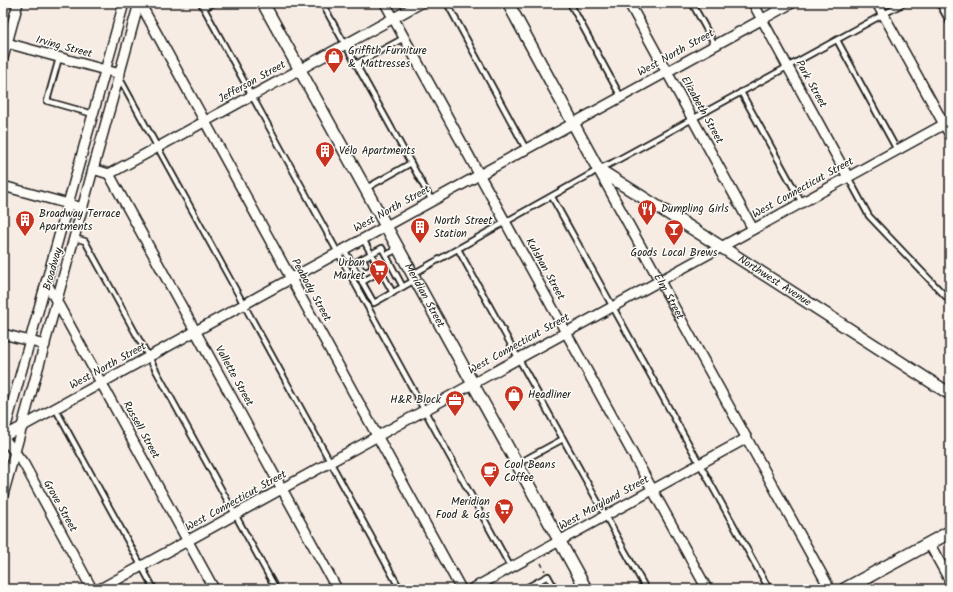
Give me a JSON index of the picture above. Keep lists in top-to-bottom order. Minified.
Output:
{"streets":{"street":["Irving Street","West North Street","Jefferson Street","Park Street","Elizabeth Street","West Connecticut Street","Broadway","Kulshan Street","Northwest Avenue","Peabody Street","Meridian Street","Elm Street","Vallette Street","Russell Street","West Maryland Street","Grove Street"]},"crossings":[["Irving Street","Broadway"],["West North Street","Park Street"],["West North Street","Elizabeth Street"],["West North Street","Broadway"],["West North Street","Kulshan Street"],["West North Street","Peabody Street"],["West North Street","Meridian Street"],["West North Street","Elm Street"],["West North Street","Vallette Street"],["West North Street","Russell Street"],["West North Street","Grove Street"],["Jefferson Street","Kulshan Street"],["Jefferson Street","Peabody Street"],["Jefferson Street","Meridian Street"],["Jefferson Street","Vallette Street"],["Park Street","West Connecticut Street"],["Elizabeth Street","West Connecticut Street"],["West Connecticut Street","Kulshan Street"],["West Connecticut Street","Northwest Avenue"],["West Connecticut Street","Peabody Street"],["West Connecticut Street","Meridian Street"],["West Connecticut Street","Elm Street"],["West Connecticut Street","Vallette Street"],["West Connecticut Street","Russell Street"],["Broadway","Peabody Street"],["Broadway","Russell Street"],["Broadway","Grove Street"],["Kulshan Street","West Maryland Street"],["Northwest Avenue","Elm Street"],["Meridian Street","West Maryland Street"],["Elm Street","West Maryland Street"]],"places":{"shop":["Griffith Furniture & Mattresses","Headliner"],"building":["Vélo Apartments","Broadway Terrace Apartments","North Street Station"],"restaurant":["Dumpling Girls"],"bar":["Goods Local Brews"],"supermarket":["Urban Market","Meridian Food & Gas"],"office":["H&R Block"],"cafe":["Cool Beans Coffee"]}}
